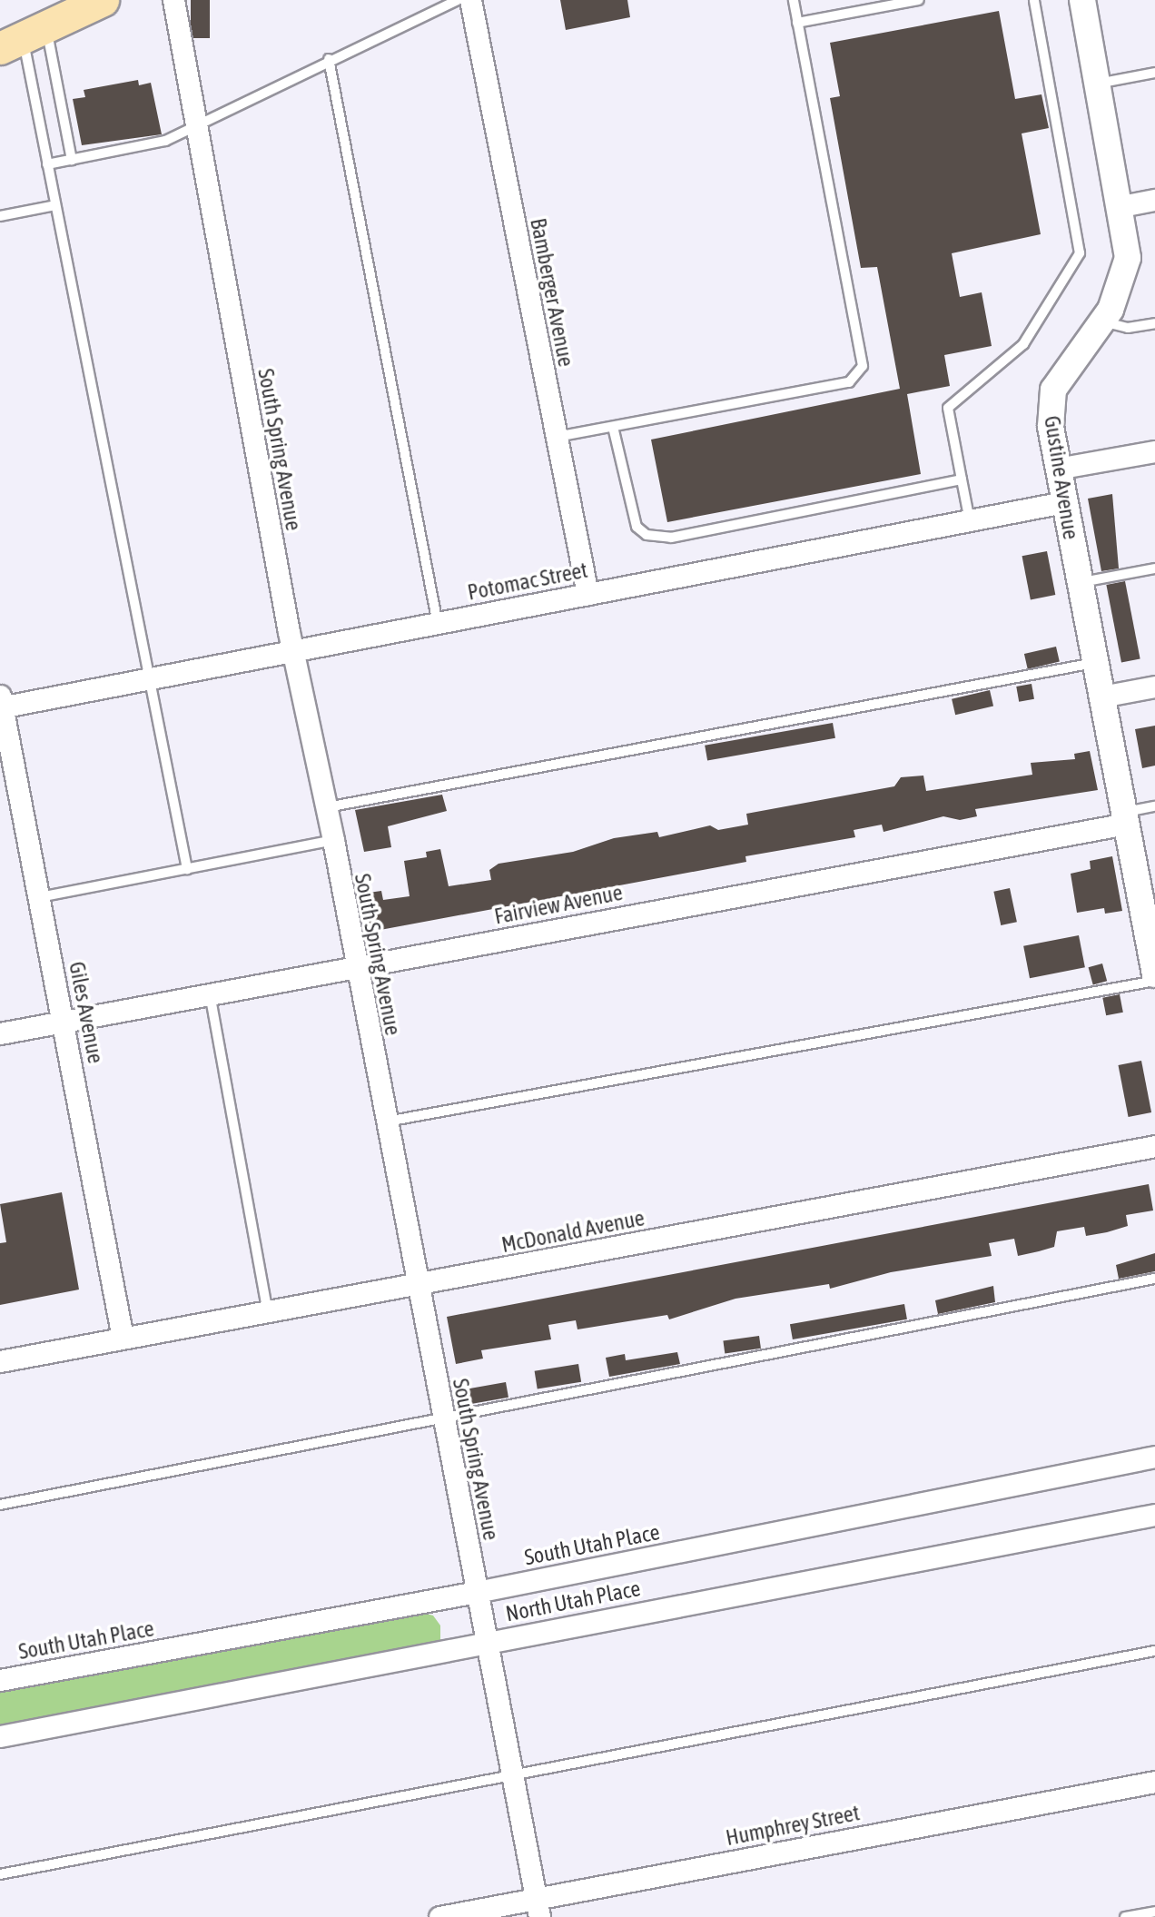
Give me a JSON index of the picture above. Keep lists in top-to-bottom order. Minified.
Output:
{"streets":{"street":["Bamberger Avenue","South Spring Avenue","Gustine Avenue","Potomac Street","Fairview Avenue","Giles Avenue","McDonald Avenue","South Utah Place","North Utah Place","Humphrey Street"]},"crossings":[["Bamberger Avenue","Potomac Street"],["South Spring Avenue","Potomac Street"],["South Spring Avenue","Fairview Avenue"],["South Spring Avenue","McDonald Avenue"],["South Spring Avenue","South Utah Place"],["South Spring Avenue","North Utah Place"],["South Spring Avenue","Humphrey Street"],["Gustine Avenue","Potomac Street"],["Gustine Avenue","Fairview Avenue"],["Potomac Street","Giles Avenue"],["Fairview Avenue","Giles Avenue"],["Giles Avenue","McDonald Avenue"]]}
